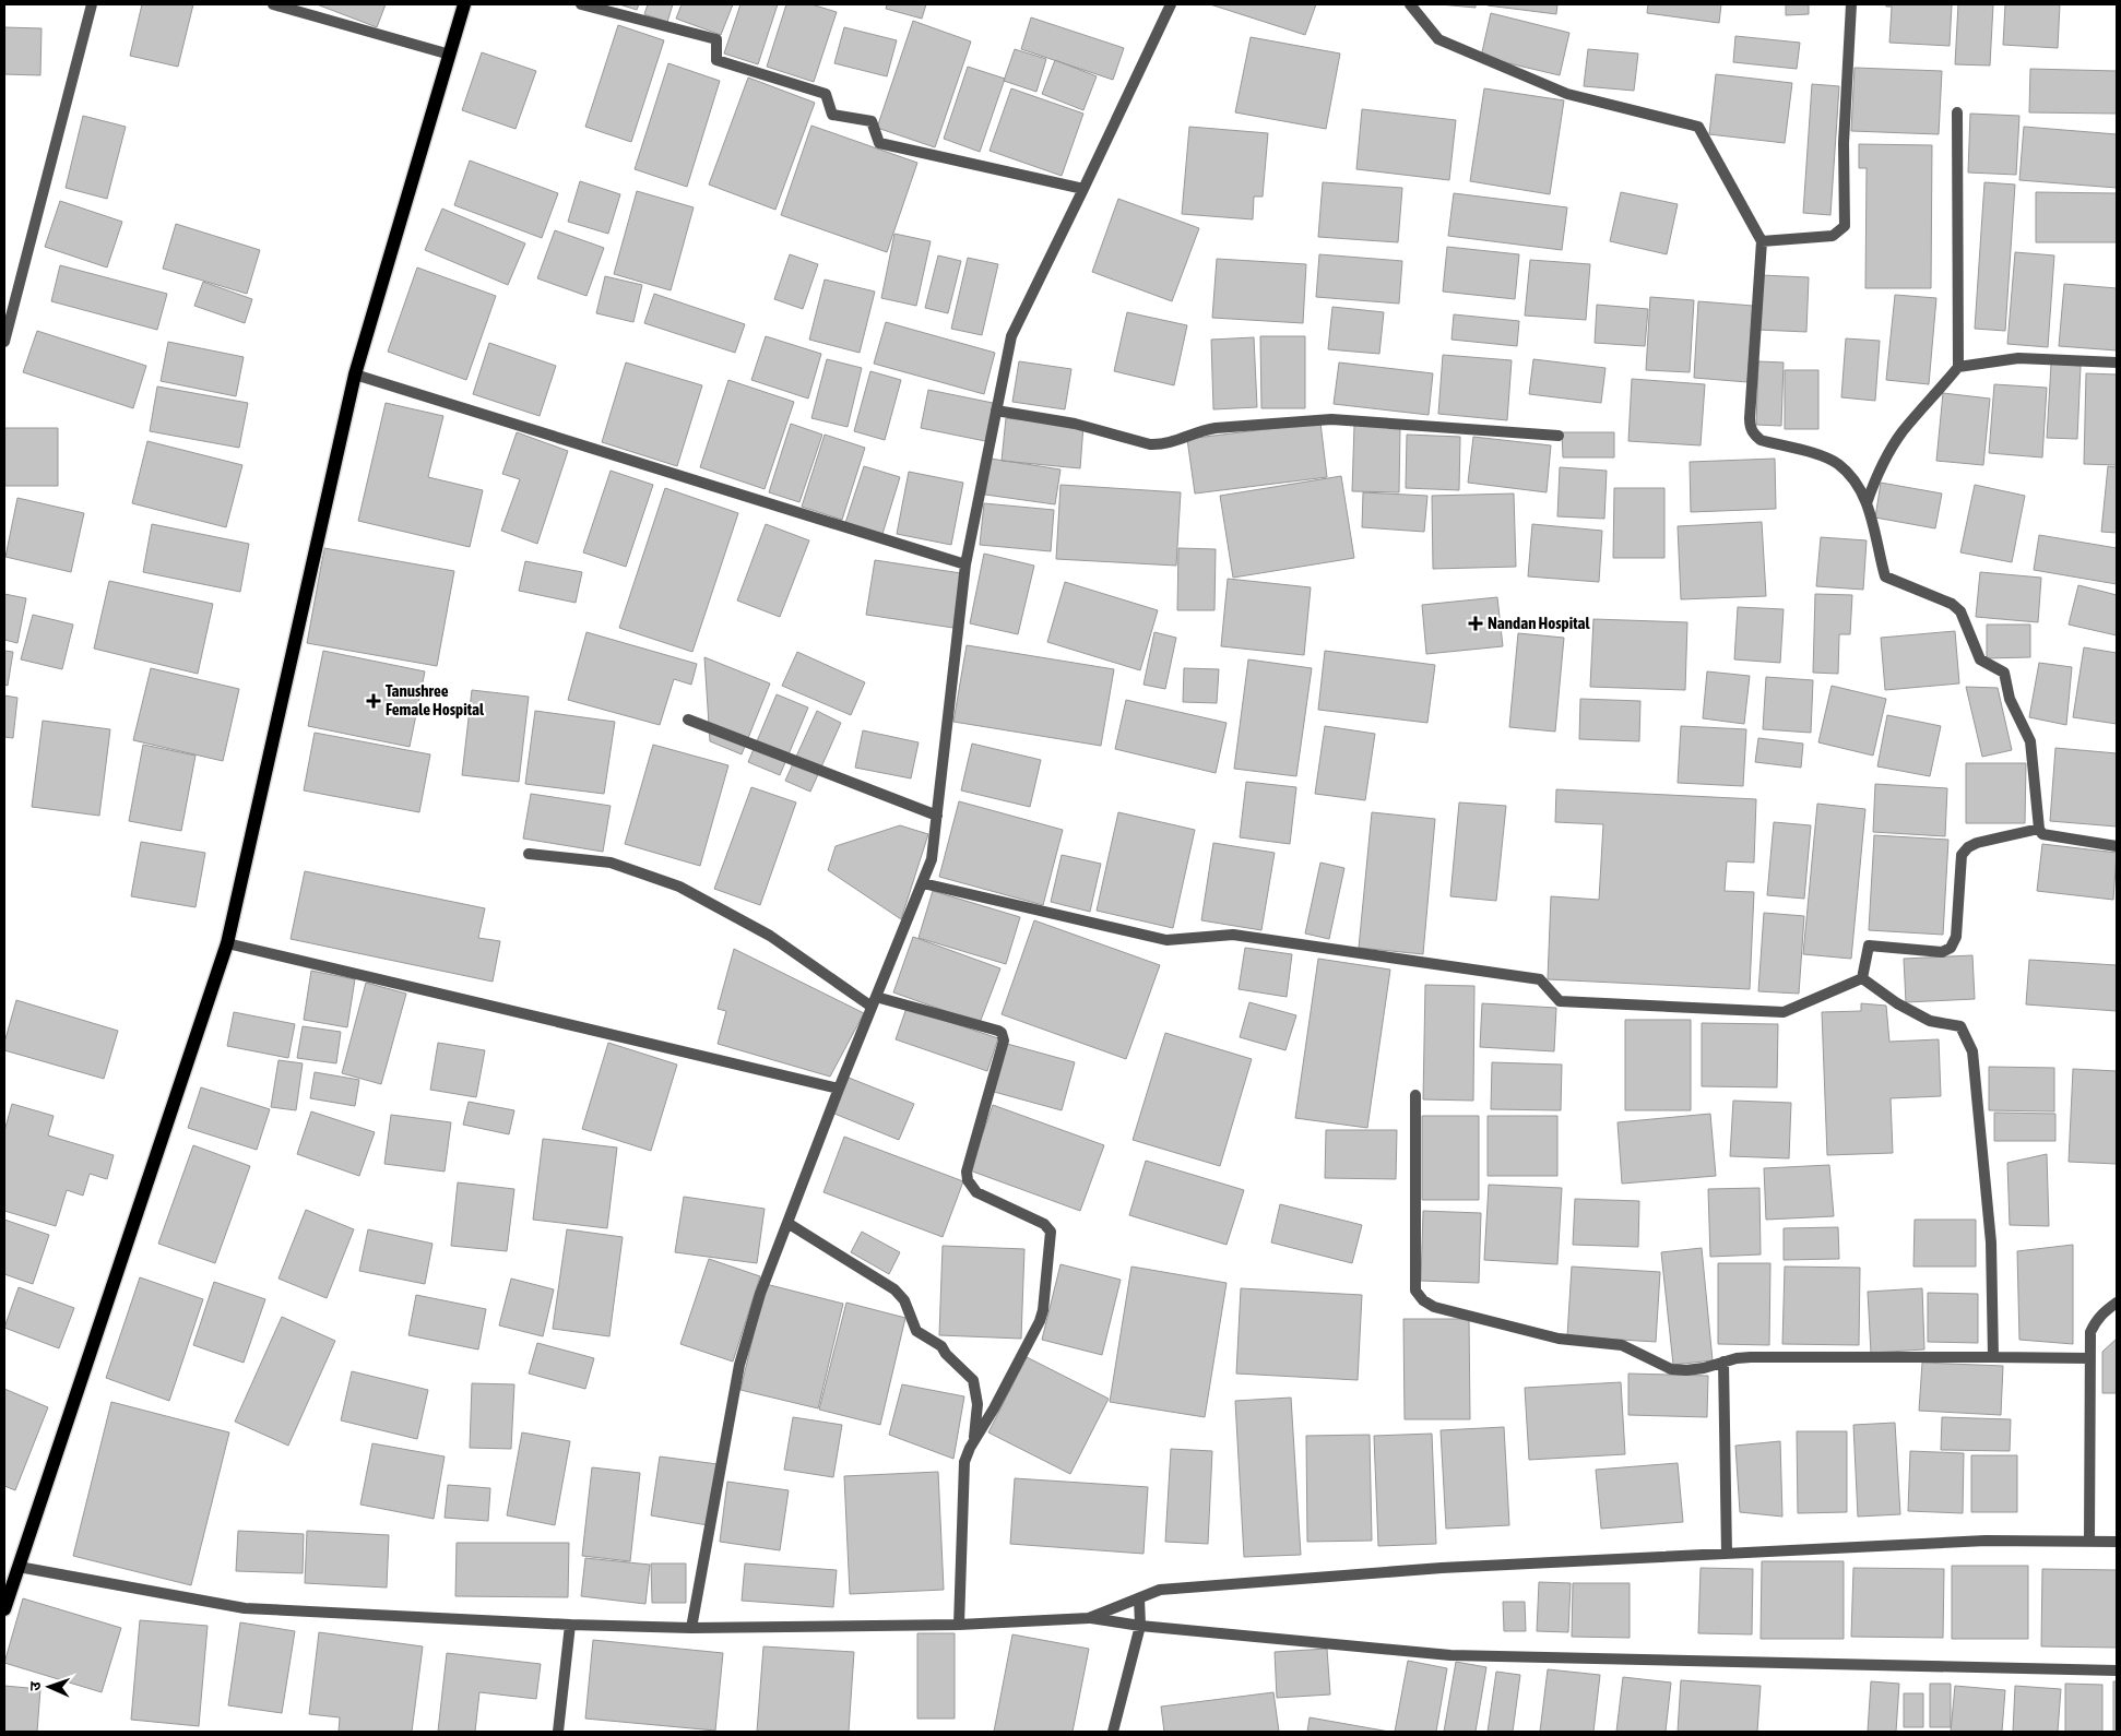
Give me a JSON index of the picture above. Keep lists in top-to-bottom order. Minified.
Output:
{"places":{"health":["Nandan Hospital","Tanushree Female Hospital"]},"north":"left"}
